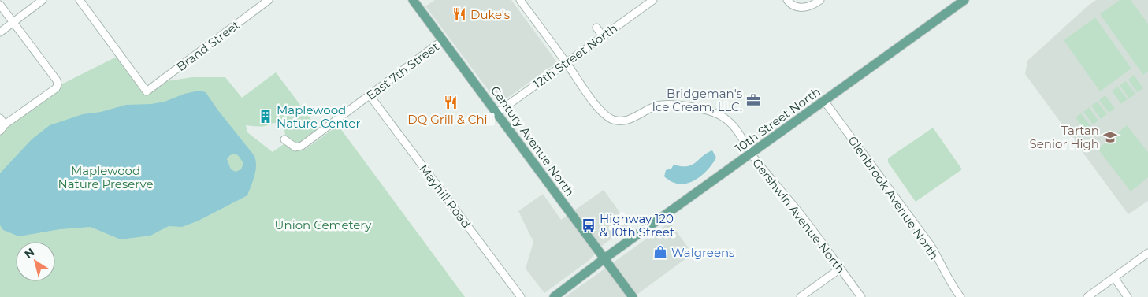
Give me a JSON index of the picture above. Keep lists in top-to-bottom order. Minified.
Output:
{"streets":{"main road":["10th Street North","Century Avenue North"],"street":["Brand Street","12th Street North","East 7th Street","Mayhill Road","Glenbrook Avenue North","Gershwin Avenue North"]},"crossings":[["12th Street North","Century Avenue North"],["12th Street North","Gershwin Avenue North"],["East 7th Street","Century Avenue North"],["East 7th Street","Mayhill Road"],["10th Street North","Century Avenue North"],["10th Street North","Glenbrook Avenue North"],["10th Street North","Gershwin Avenue North"]],"parks":["Maplewood Nature Preserve","Union Cemetery"],"places":{"restaurant":["Duke's","DQ Grill & Chill"],"office":["Bridgeman's Ice Cream, LLC."],"building":["Maplewood Nature Center"],"school or university":["Tartan Senior High"],"bus stop":["Highway 120 & 10th Street"],"shop":["Walgreens"]},"north":"top left"}
